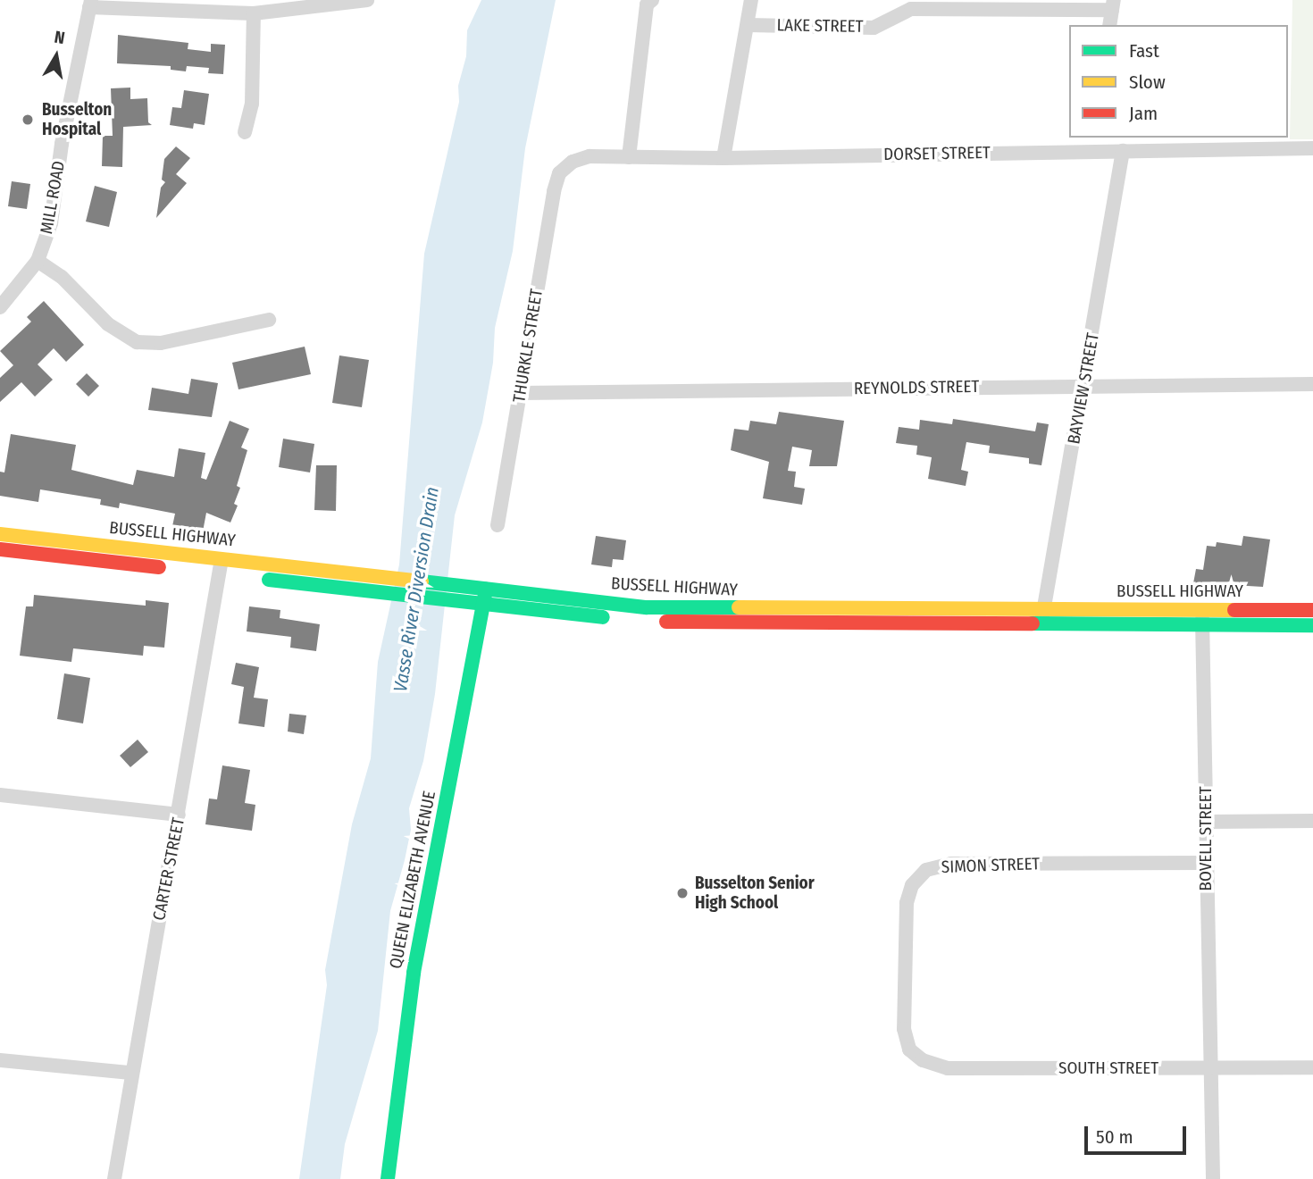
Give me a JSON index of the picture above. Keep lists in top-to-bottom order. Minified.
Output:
{"streets":{"main road":["BUSSELL HIGHWAY","QUEEN ELIZABETH AVENUE"],"street":["LAKE STREET","DORSET STREET","MILL ROAD","THURKLE STREET","REYNOLDS STREET","BAYVIEW STREET","BOVELL STREET","SIMON STREET","CARTER STREET","SOUTH STREET"]},"crossings":[["DORSET STREET","THURKLE STREET"],["DORSET STREET","BAYVIEW STREET"],["THURKLE STREET","REYNOLDS STREET"],["REYNOLDS STREET","BAYVIEW STREET"],["BAYVIEW STREET","BUSSELL HIGHWAY"],["BUSSELL HIGHWAY","BOVELL STREET"],["BUSSELL HIGHWAY","CARTER STREET"],["BUSSELL HIGHWAY","QUEEN ELIZABETH AVENUE"],["BOVELL STREET","SIMON STREET"],["BOVELL STREET","SOUTH STREET"],["SIMON STREET","SOUTH STREET"]],"water":["Vasse River Diversion Drain"],"places":["Busselton Hospital","Busselton Senior High School"],"legend":["Fast","Slow","Jam"],"scale_bar":"50 m","north":"top"}
